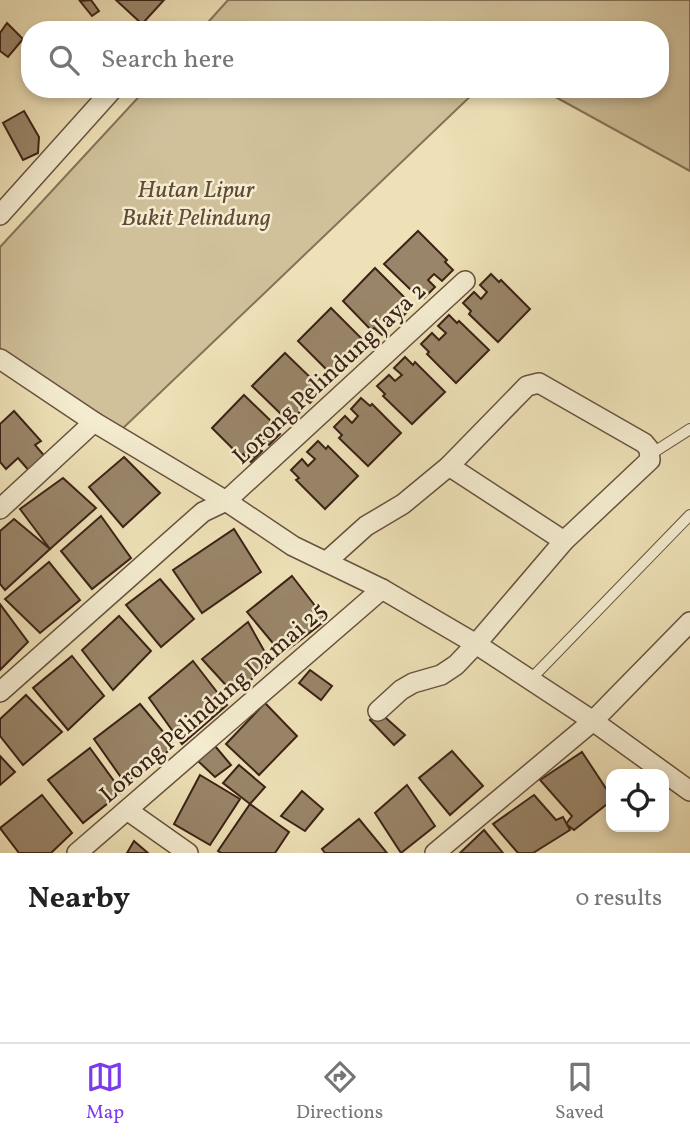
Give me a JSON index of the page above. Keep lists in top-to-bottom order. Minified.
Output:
{"streets":{"street":["Lorong Pelindung Jaya 2","Lorong Pelindung Damai 25"]},"parks":["Hutan Lipur Bukit Pelindung"],"page":{"search":"Search here","heading":["Nearby","0 results"],"nav":["Map","Directions","Saved"]}}
